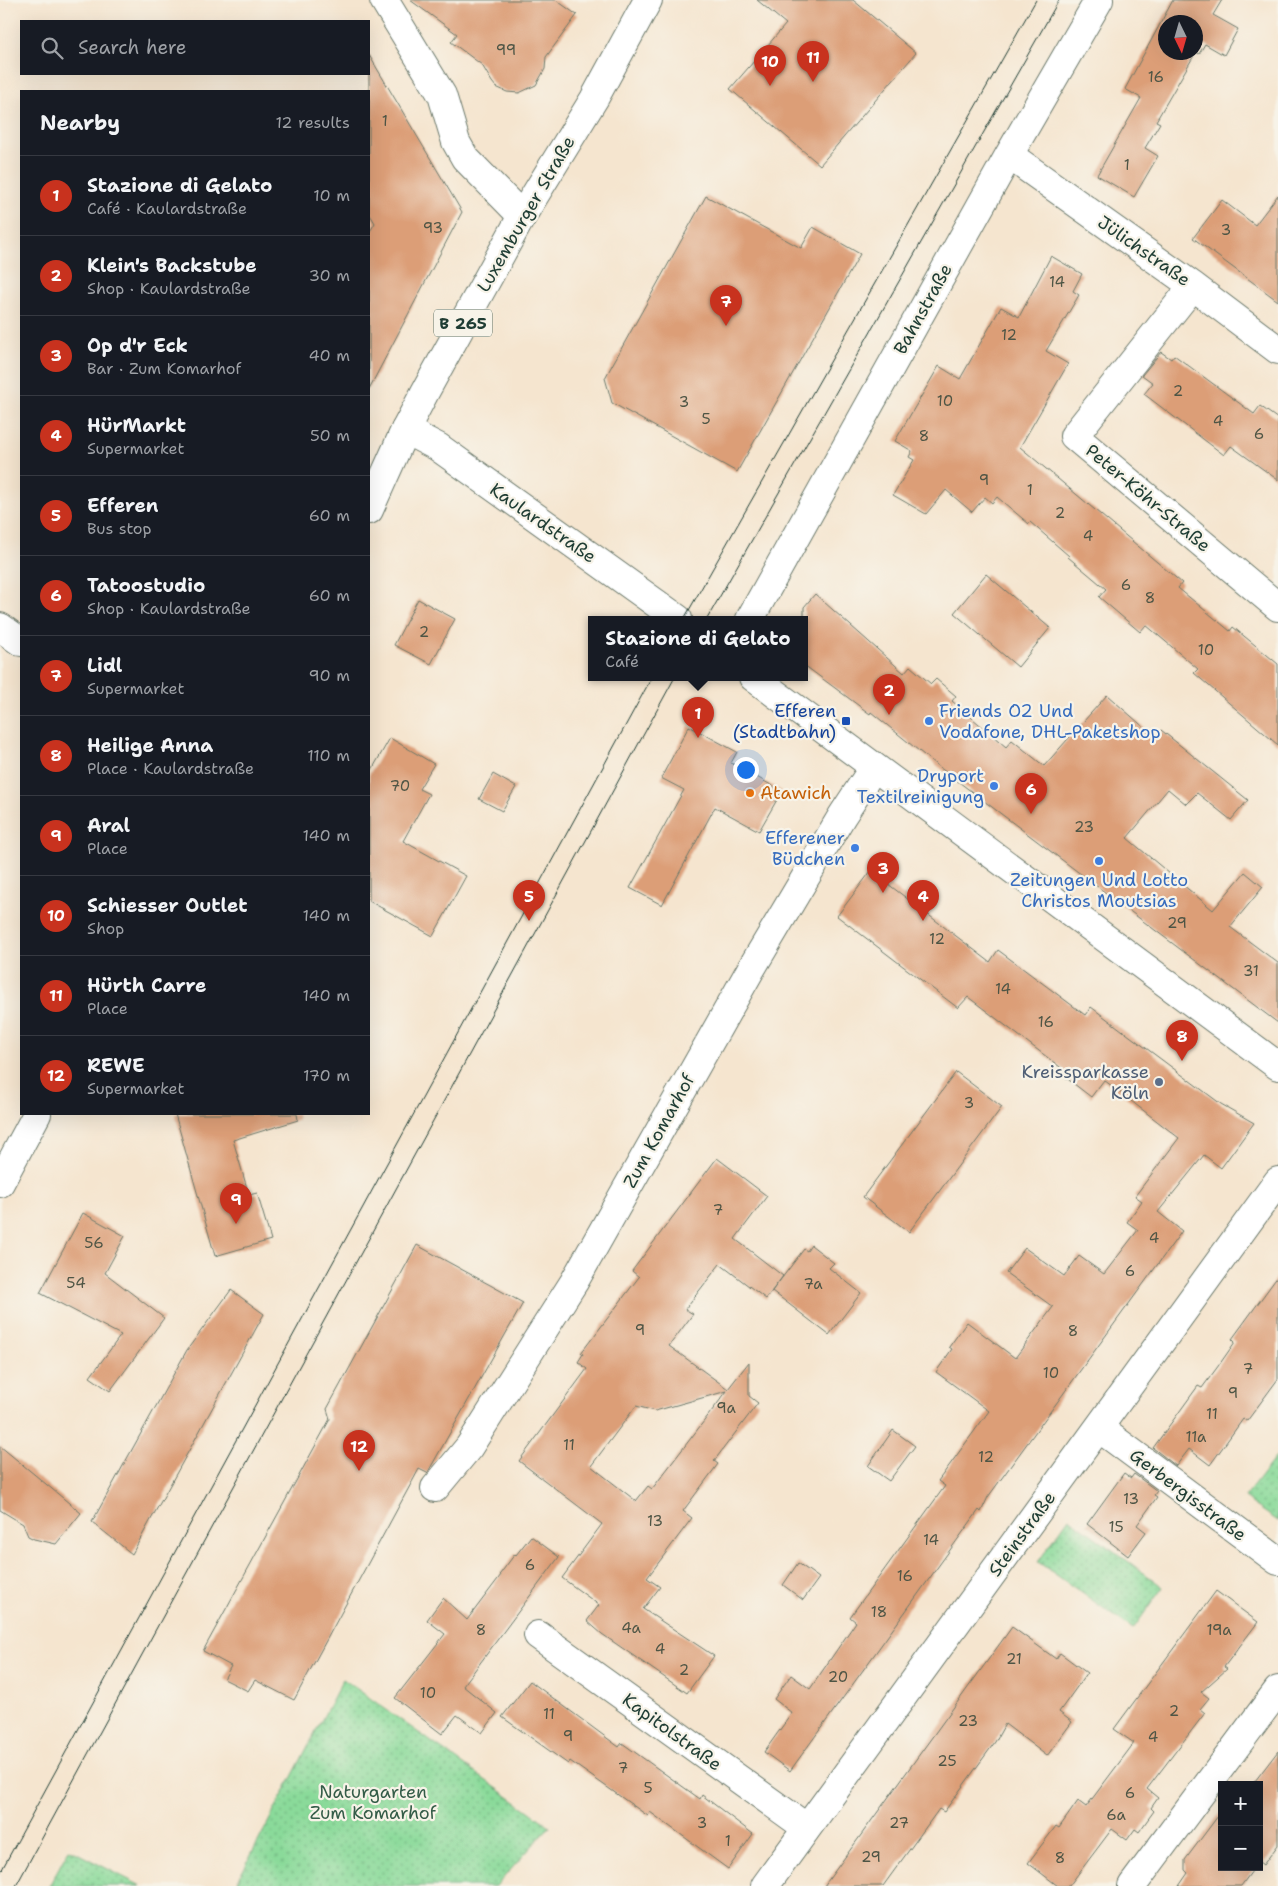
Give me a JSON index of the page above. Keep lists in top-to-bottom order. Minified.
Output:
{"streets":{"street":["Luxemburger Straße","Jülichstraße","Bahnstraße","B 265","Peter-Köhr-Straße","Kaulardstraße","Zum Komarhof","Gerbergisstraße","Steinstraße","Kapitolstraße"]},"crossings":[["Luxemburger Straße","Kaulardstraße"],["Jülichstraße","Bahnstraße"],["Jülichstraße","Peter-Köhr-Straße"],["Gerbergisstraße","Steinstraße"],["Steinstraße","Kapitolstraße"]],"parks":["Naturgarten Zum Komarhof"],"places":{"transit":["Efferen (Stadtbahn)"],"other":["Friends O2 Und Vodafone, DHL-Paketshop","Dryport Textilreinigung","Atawich","Efferener Büdchen","Zeitungen Und Lotto Christos Moutsias","Kreissparkasse Köln"]},"house_numbers":["99","16","1","1","93","3","14","12","2","10","3","5","4","6","8","9","1","2","4","6","8","2","10","70","23","29","12","31","14","16","3","7","4","56","6","54","7a","9","8","7","10","9","9a","11","11a","11","12","13","13","15","14","6","16","18","4a","8","19a","4","21","2","20","10","2","11","23","9","4","25","7","5","6","6a","3","27","1","29","8"],"north":"bottom","page":{"search":"Search here","pins":["11","10","7","2","1","6","3","4","5","8","9","12"],"heading":["Nearby","12 results"],"list":[{"mark":"1","name":"Stazione di Gelato","note":"Café · Kaulardstraße","value":"10 m"},{"mark":"2","name":"Klein's Backstube","note":"Shop · Kaulardstraße","value":"30 m"},{"mark":"3","name":"Op d'r Eck","note":"Bar · Zum Komarhof","value":"40 m"},{"mark":"4","name":"HürMarkt","note":"Supermarket","value":"50 m"},{"mark":"5","name":"Efferen","note":"Bus stop","value":"60 m"},{"mark":"6","name":"Tatoostudio","note":"Shop · Kaulardstraße","value":"60 m"},{"mark":"7","name":"Lidl","note":"Supermarket","value":"90 m"},{"mark":"8","name":"Heilige Anna","note":"Place · Kaulardstraße","value":"110 m"},{"mark":"9","name":"Aral","note":"Place","value":"140 m"},{"mark":"10","name":"Schiesser Outlet","note":"Shop","value":"140 m"},{"mark":"11","name":"Hürth Carre","note":"Place","value":"140 m"},{"mark":"12","name":"REWE","note":"Supermarket","value":"170 m"}],"popup":["Stazione di Gelato","Café"],"map_buttons":["+","−"]}}
